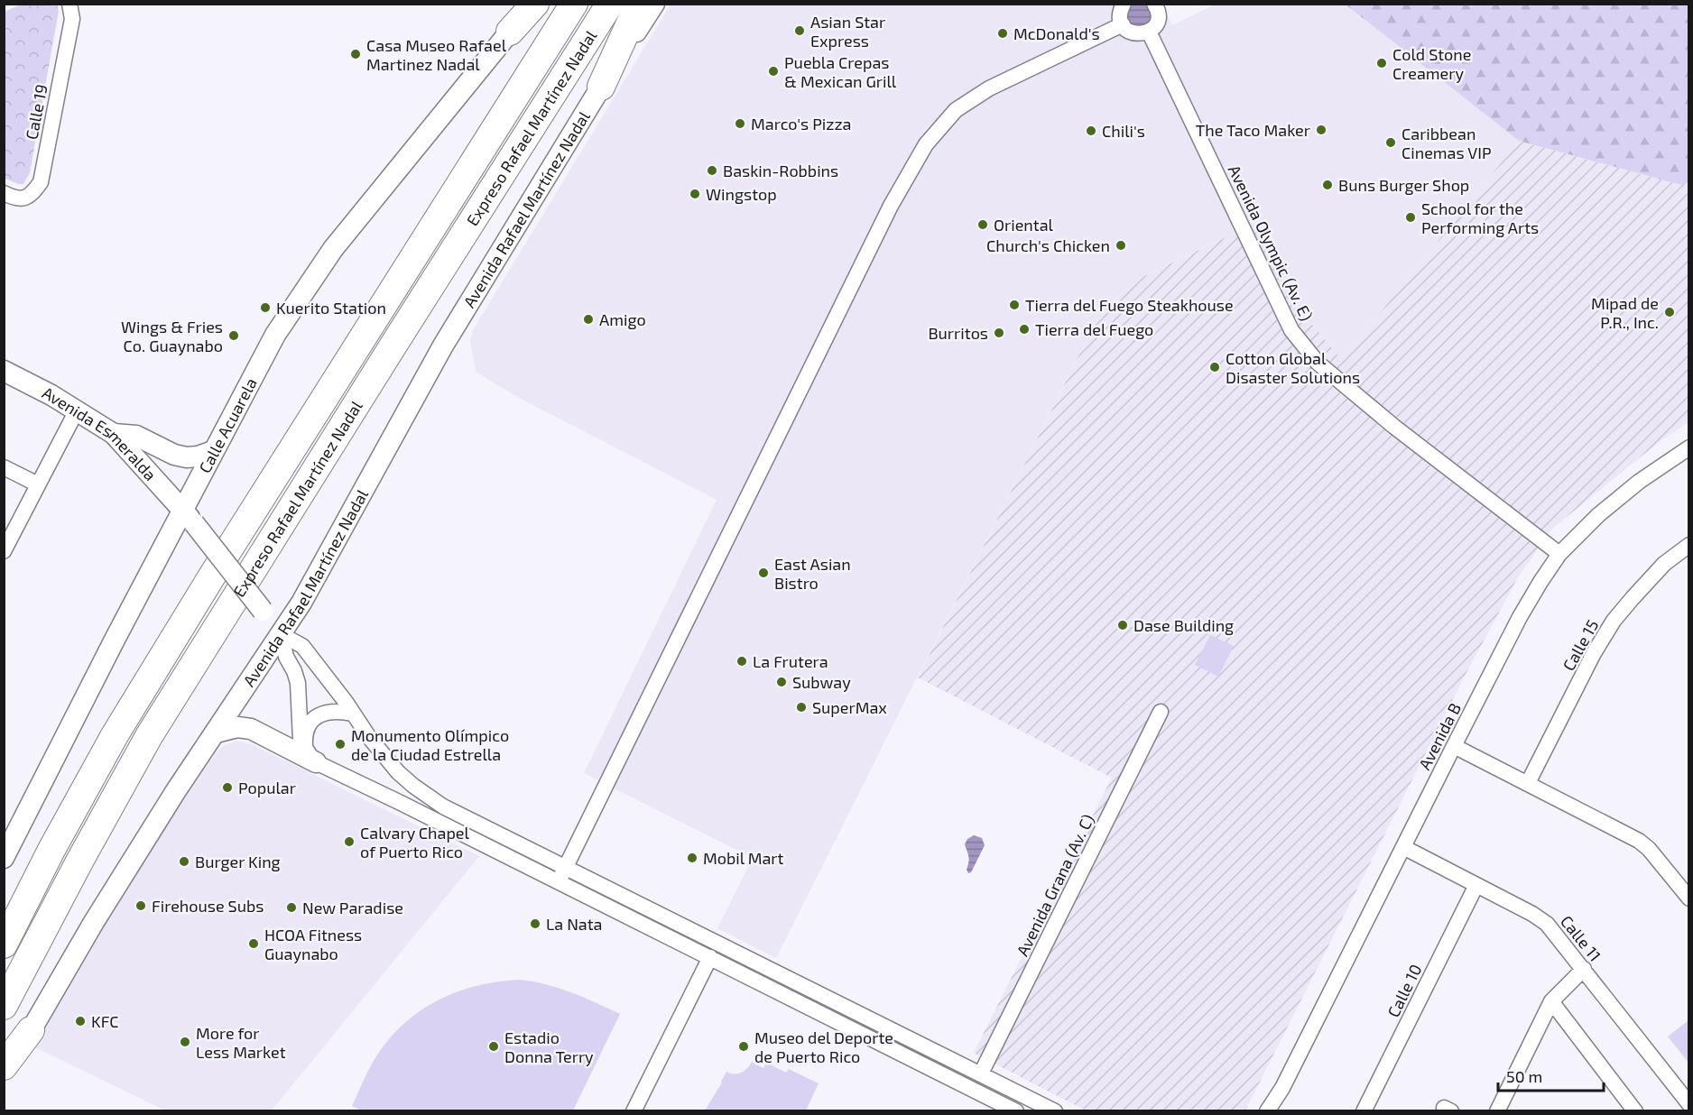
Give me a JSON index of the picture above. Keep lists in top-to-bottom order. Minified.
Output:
{"streets":{"highway":["Expreso Rafael Martínez Nadal"],"street":["Calle 19","Avenida Rafael Martínez Nadal","Avenida Olympic (Av. E)","Calle Acuarela","Avenida Esmeralda","Calle 15","Avenida B","Avenida Grana (Av. C)","Calle 11","Calle 10"]},"crossings":[["Avenida Rafael Martínez Nadal","Avenida Esmeralda"],["Avenida Olympic (Av. E)","Avenida B"],["Calle Acuarela","Avenida Esmeralda"],["Avenida B","Calle 11"],["Calle 11","Calle 10"]],"places":["Asian Star Express","McDonald's","Casa Museo Rafael Martinez Nadal","Cold Stone Creamery","Puebla Crepas & Mexican Grill","Marco's Pizza","The Taco Maker","Chili's","Caribbean Cinemas VIP","Baskin-Robbins","Buns Burger Shop","Wingstop","School for the Performing Arts","Oriental","Church's Chicken","Tierra del Fuego Steakhouse","Kuerito Station","Mipad de P.R., Inc.","Amigo","Tierra del Fuego","Burritos","Wings & Fries Co. Guaynabo","Cotton Global Disaster Solutions","East Asian Bistro","Dase Building","La Frutera","Subway","SuperMax","Monumento Olímpico de la Ciudad Estrella","Popular","Calvary Chapel of Puerto Rico","Mobil Mart","Burger King","Firehouse Subs","New Paradise","La Nata","HCOA Fitness Guaynabo","KFC","More for Less Market","Estadio Donna Terry","Museo del Deporte de Puerto Rico"],"scale_bar":"50 m"}
